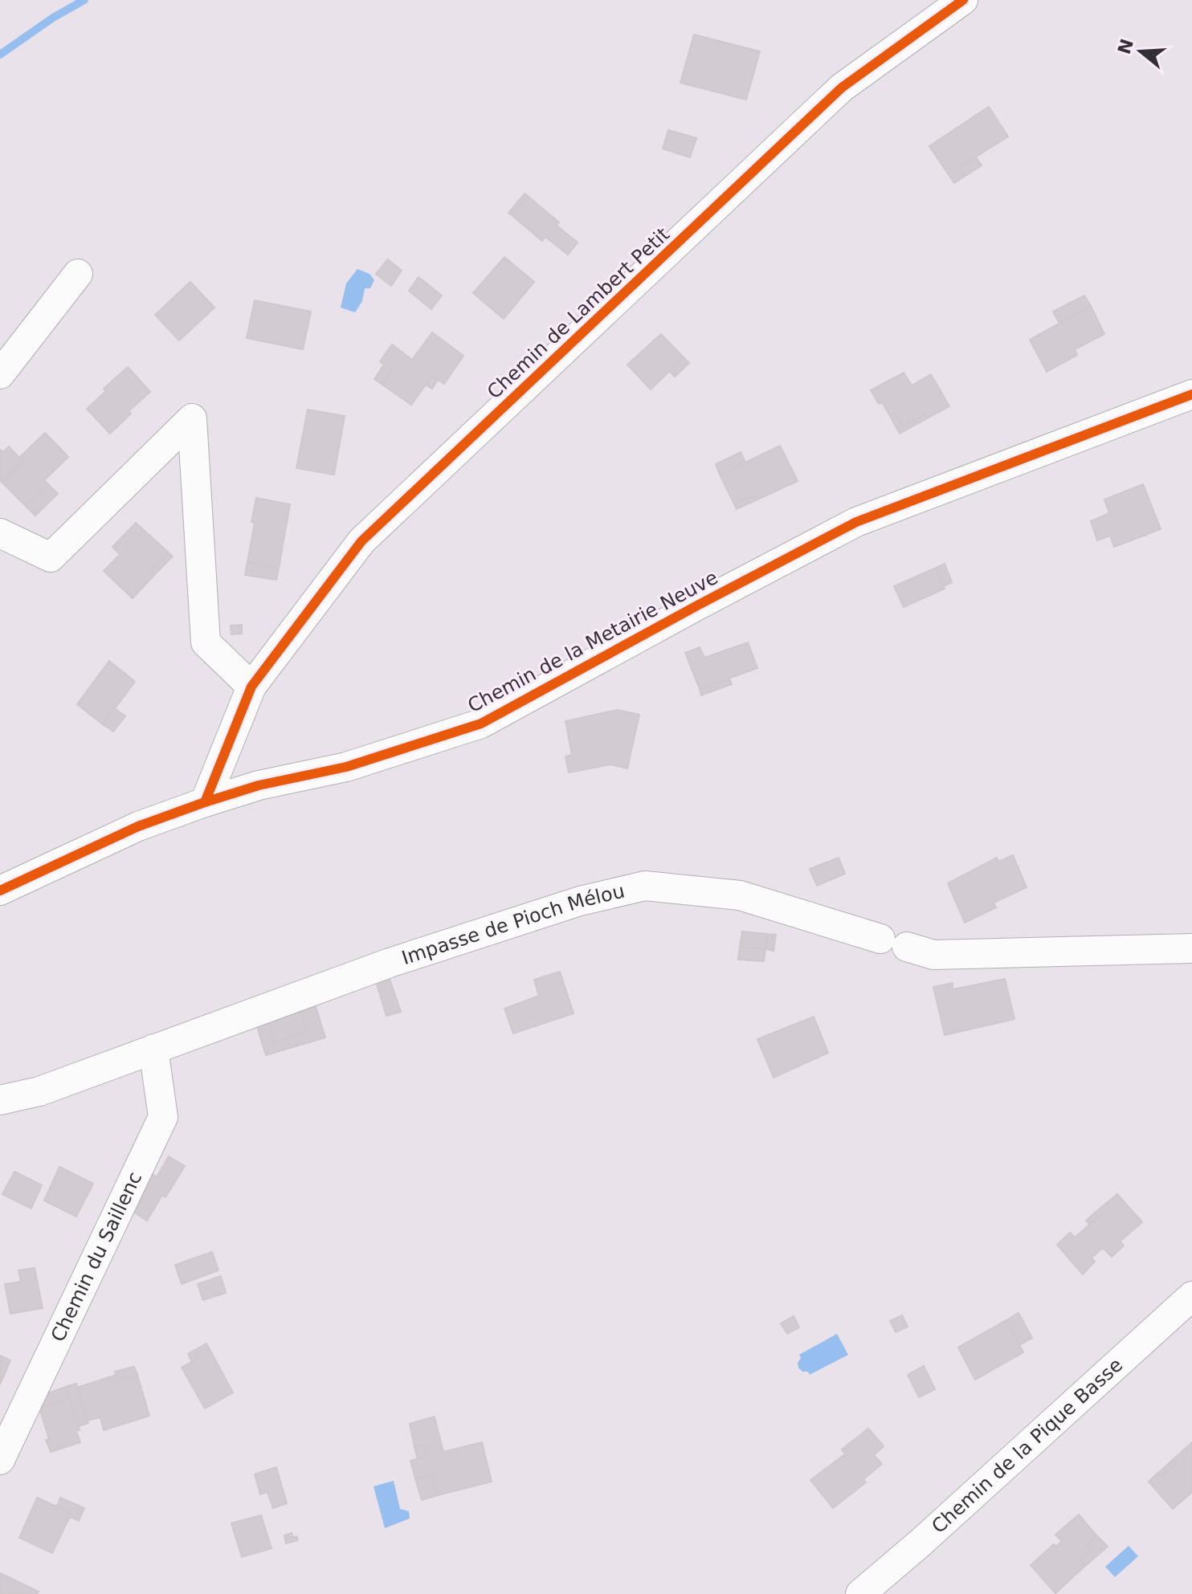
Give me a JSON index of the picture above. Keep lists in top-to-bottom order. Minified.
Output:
{"streets":{"street":["Chemin de Lambert Petit","Chemin de la Metairie Neuve","Impasse de Pioch Mélou","Chemin du Saillenc","Chemin de la Pique Basse"]},"crossings":[["Chemin de Lambert Petit","Chemin de la Metairie Neuve"],["Impasse de Pioch Mélou","Chemin du Saillenc"]],"north":"left"}
